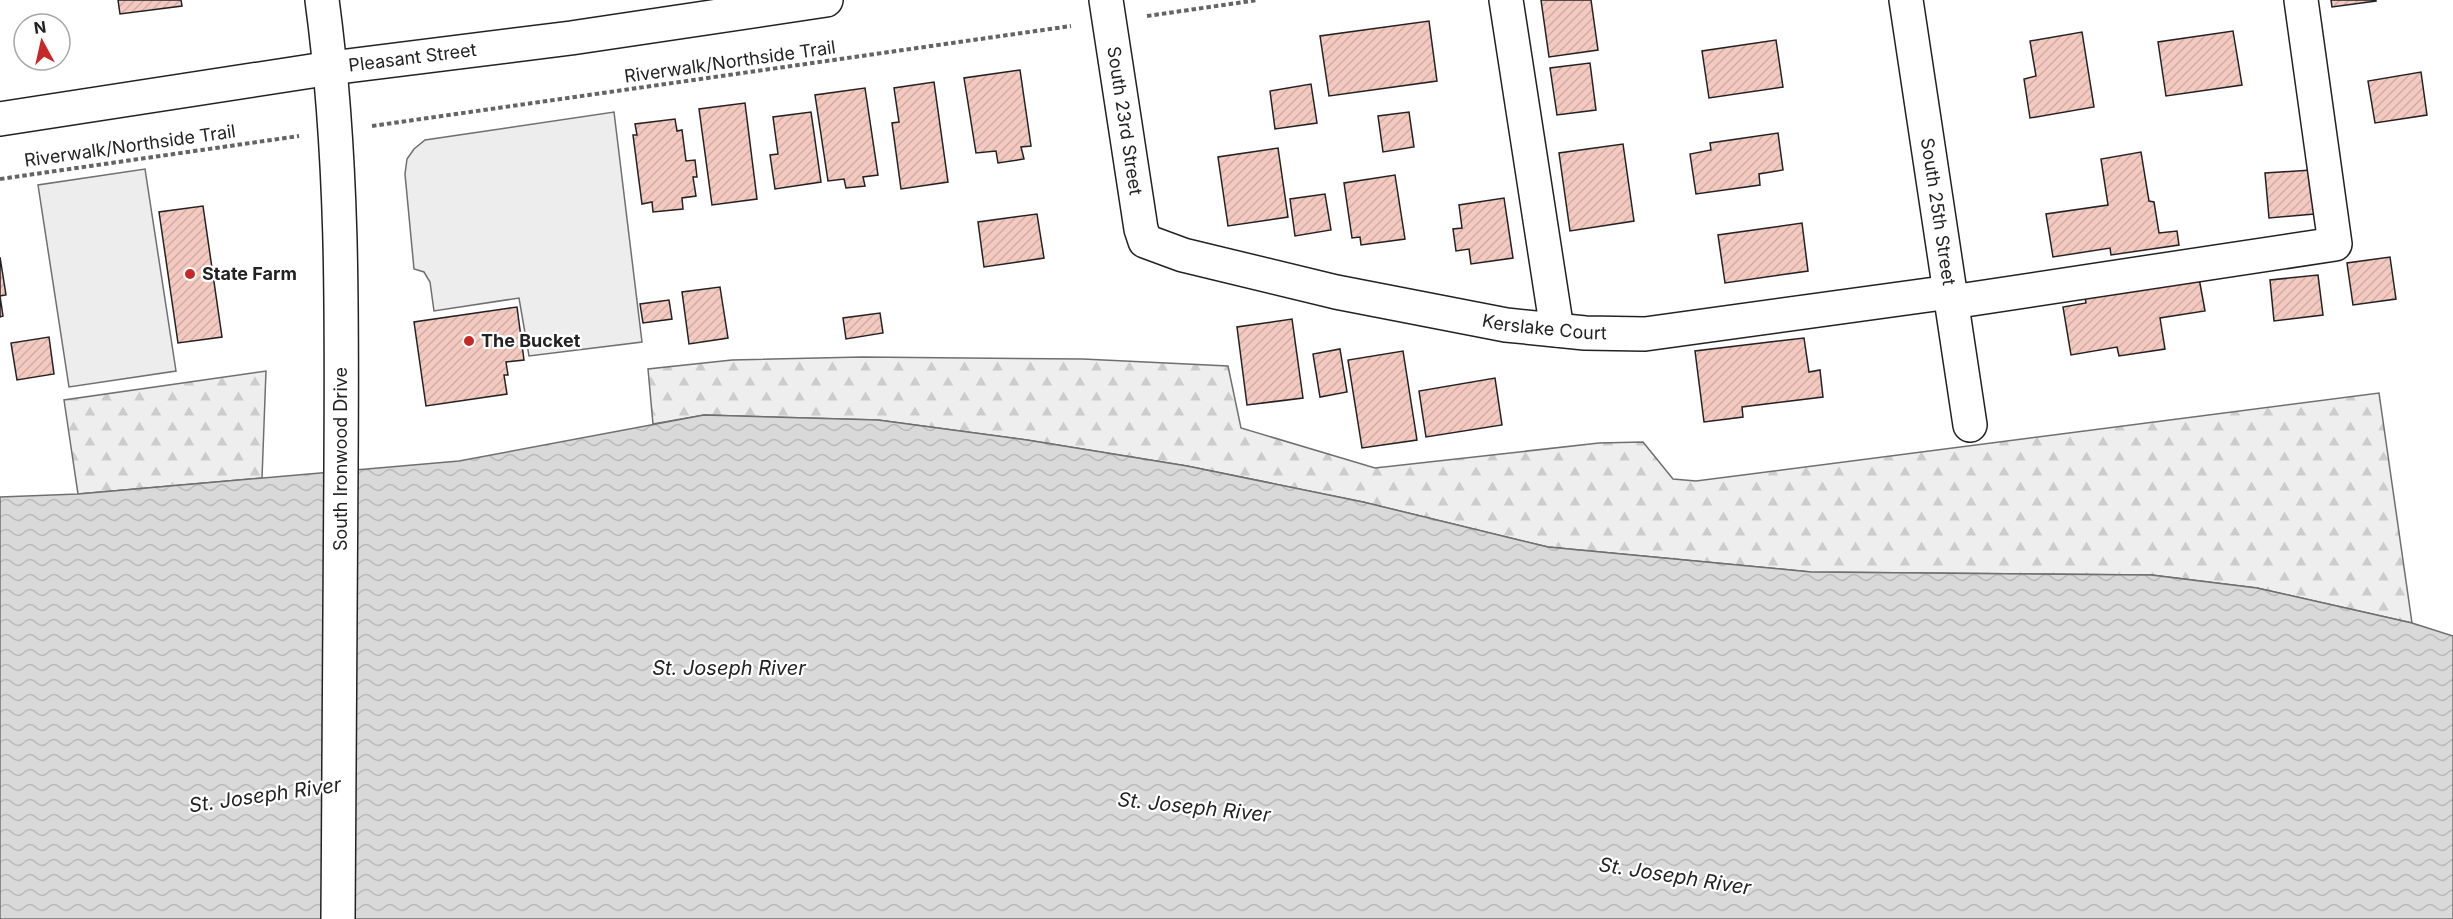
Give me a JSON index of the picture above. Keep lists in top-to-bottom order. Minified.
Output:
{"streets":{"street":["Pleasant Street","South 23rd Street","South 25th Street","Kerslake Court","South Ironwood Drive"],"path":["Riverwalk/Northside Trail"]},"crossings":[["Pleasant Street","South Ironwood Drive"],["South 23rd Street","Kerslake Court"],["South 25th Street","Kerslake Court"]],"water":["St. Joseph River"],"places":["State Farm","The Bucket"],"north":"top"}
